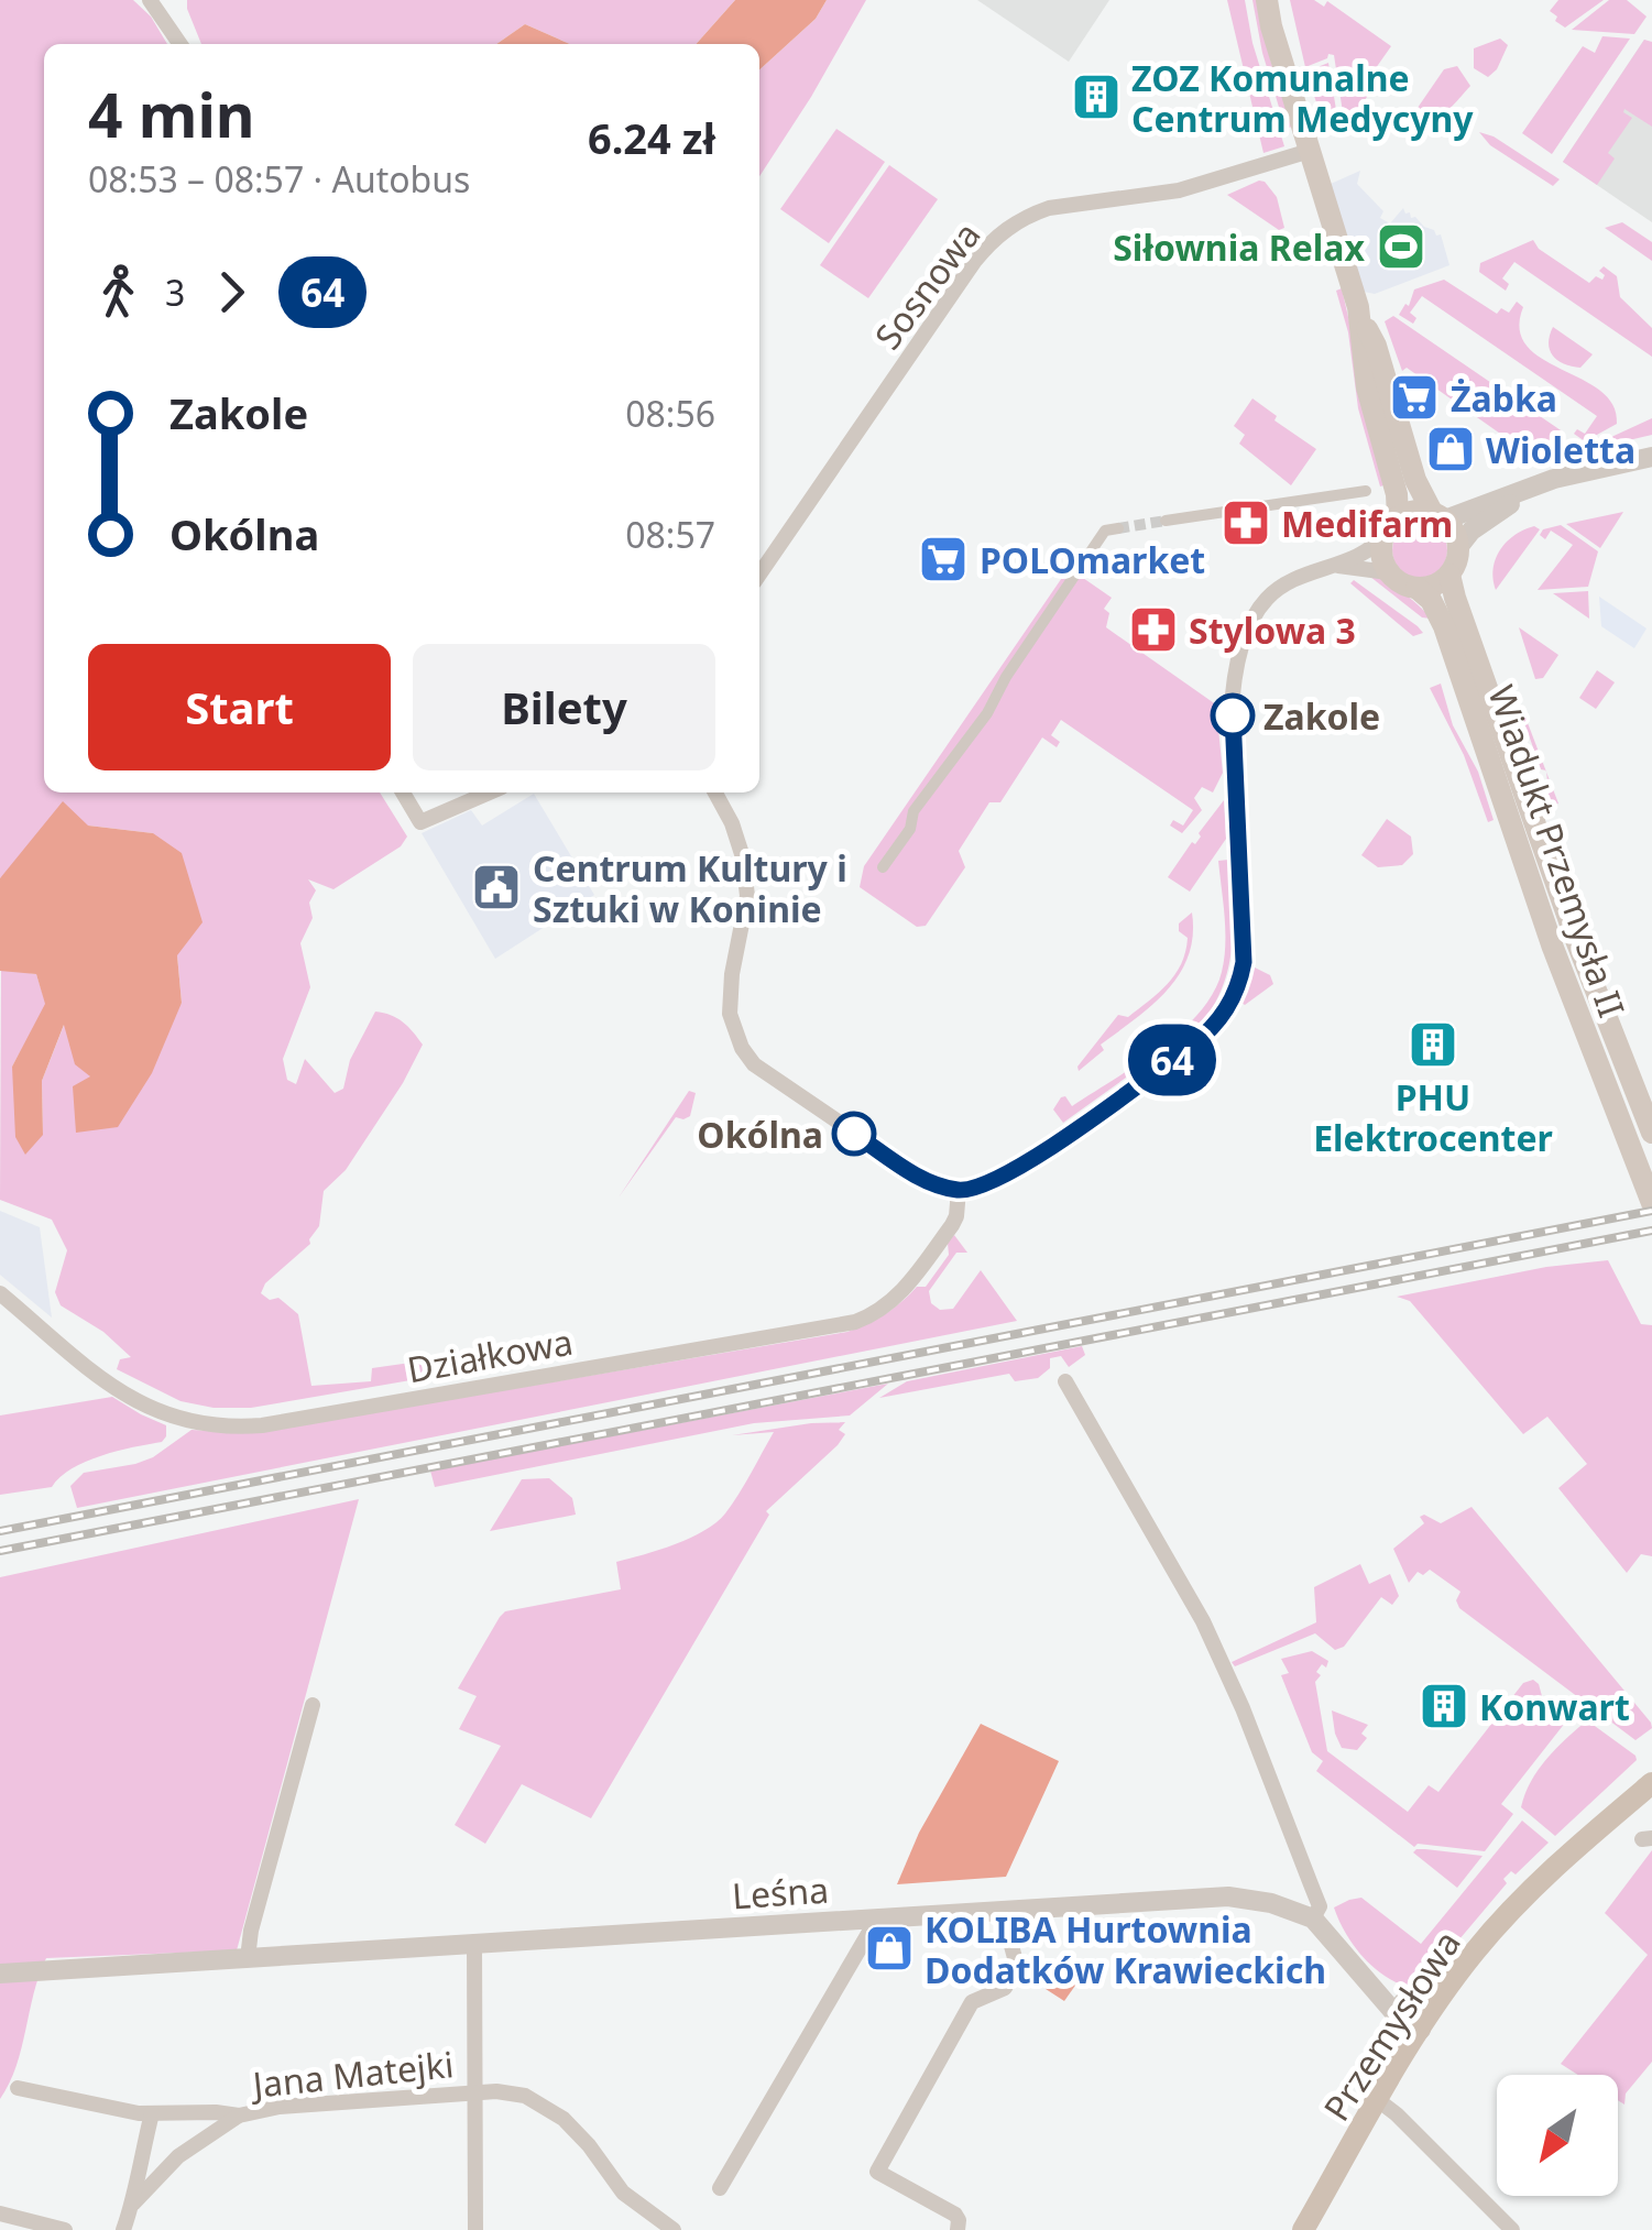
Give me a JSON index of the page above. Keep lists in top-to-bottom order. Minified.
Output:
{"streets":{"main road":["Wiadukt Przemysła II","Przemysłowa"],"street":["Sosnowa","Działkowa","Leśna","Jana Matejki"]},"places":{"building":["ZOZ Komunalne Centrum Medycyny","PHU Elektrocenter","Konwart"],"sports":["Siłownia Relax"],"supermarket":["Żabka","POLOmarket"],"shop":["Wioletta","KOLIBA Hurtownia Dodatków Krawieckich"],"pharmacy":["Medifarm","Stylowa 3"],"other":["Zakole","Okólna"],"public building":["Centrum Kultury i Sztuki w Koninie"]},"lines":["bus line 64"],"north":"bottom left","page":{"on_map":"64","heading":["4 min","08:53 – 08:57 · Autobus","6.24 zł"],"legs":["3","64"],"list":[{"name":"Zakole","value":"08:56"},{"name":"Okólna","value":"08:57"}],"buttons":["Start","Bilety"]}}
